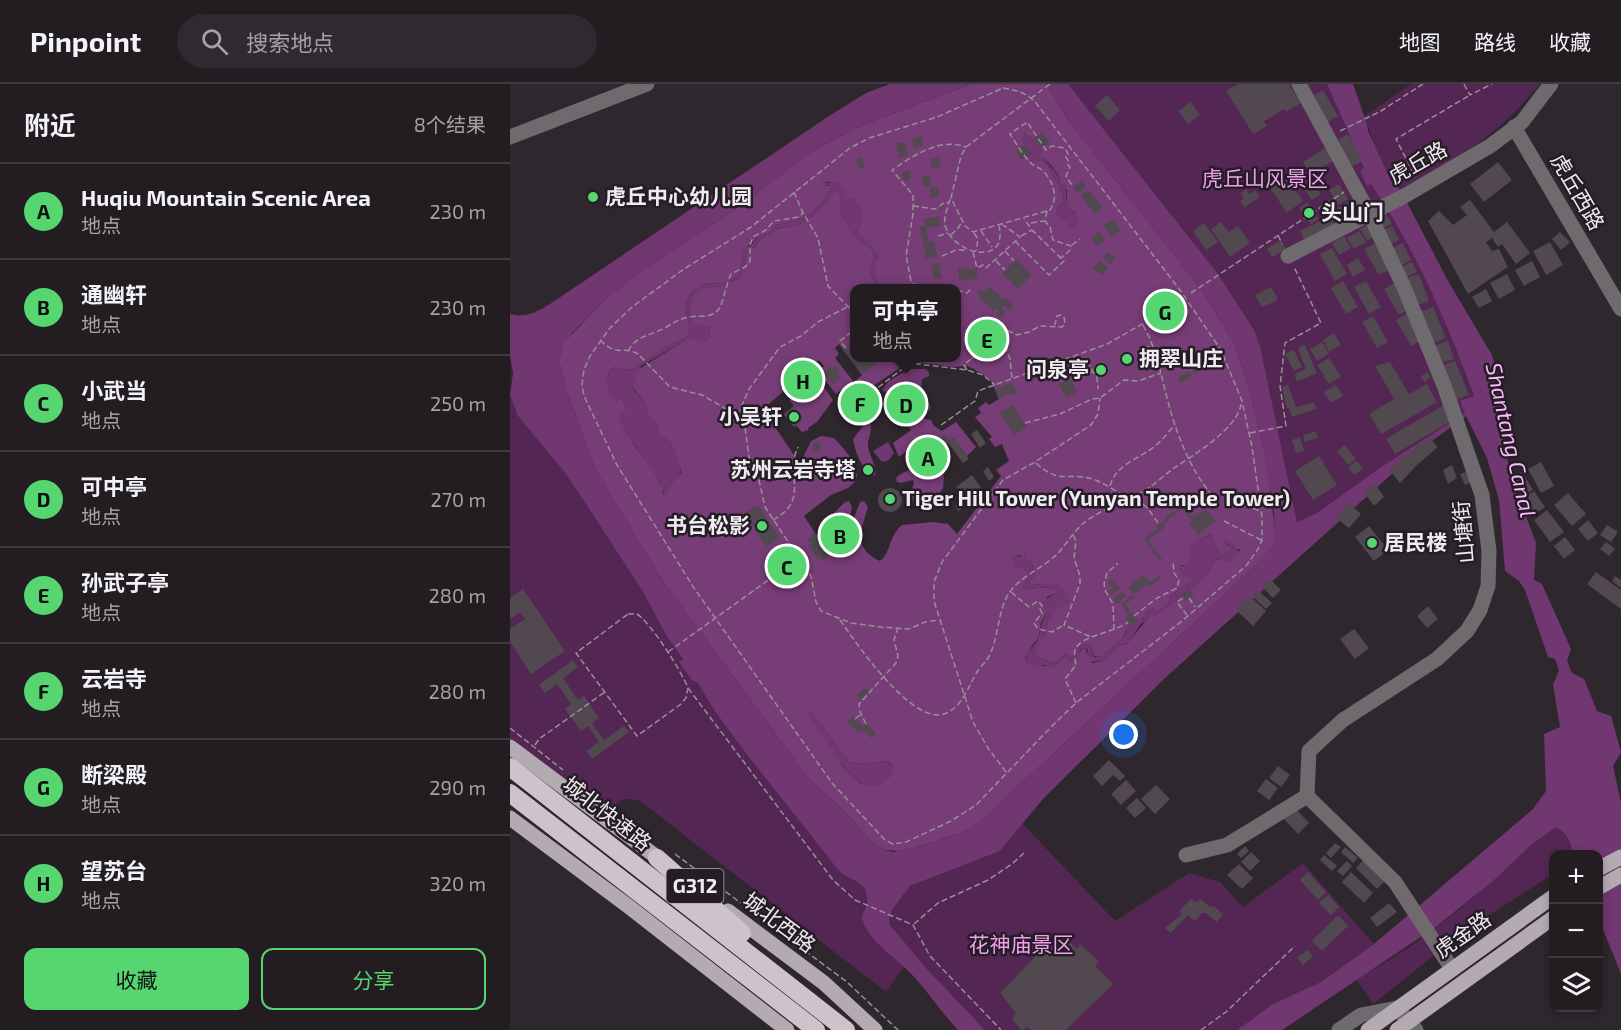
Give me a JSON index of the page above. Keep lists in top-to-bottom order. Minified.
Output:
{"streets":{"highway":["城北快速路"],"main road":["G312","城北西路","虎金路"],"street":["虎丘路","虎丘西路","山塘街"]},"crossings":[["虎丘路","虎丘西路"],["虎丘路","山塘街"],["城北快速路","城北西路"]],"water":["Shantang Canal"],"parks":["虎丘山风景区","花神庙景区"],"places":["虎丘中心幼儿园","头山门","拥翠山庄","问泉亭","小吴轩","苏州云岩寺塔","Tiger Hill Tower (Yunyan Temple Tower)","书台松影","居民楼"],"page":{"header":"Pinpoint","search":"搜索地点","nav":["地图","路线","收藏"],"heading":["附近","8个结果"],"list":[{"mark":"A","name":"Huqiu Mountain Scenic Area","note":"地点","value":"230 m"},{"mark":"B","name":"通幽轩","note":"地点","value":"230 m"},{"mark":"C","name":"小武当","note":"地点","value":"250 m"},{"mark":"D","name":"可中亭","note":"地点","value":"270 m"},{"mark":"E","name":"孙武子亭","note":"地点","value":"280 m"},{"mark":"F","name":"云岩寺","note":"地点","value":"280 m"},{"mark":"G","name":"断梁殿","note":"地点","value":"290 m"},{"mark":"H","name":"望苏台","note":"地点","value":"320 m"}],"popup":["可中亭","地点"],"pins":["G","E","H","F","D","A","B","C"],"map_buttons":["+","−"],"buttons":["收藏","分享"]}}
